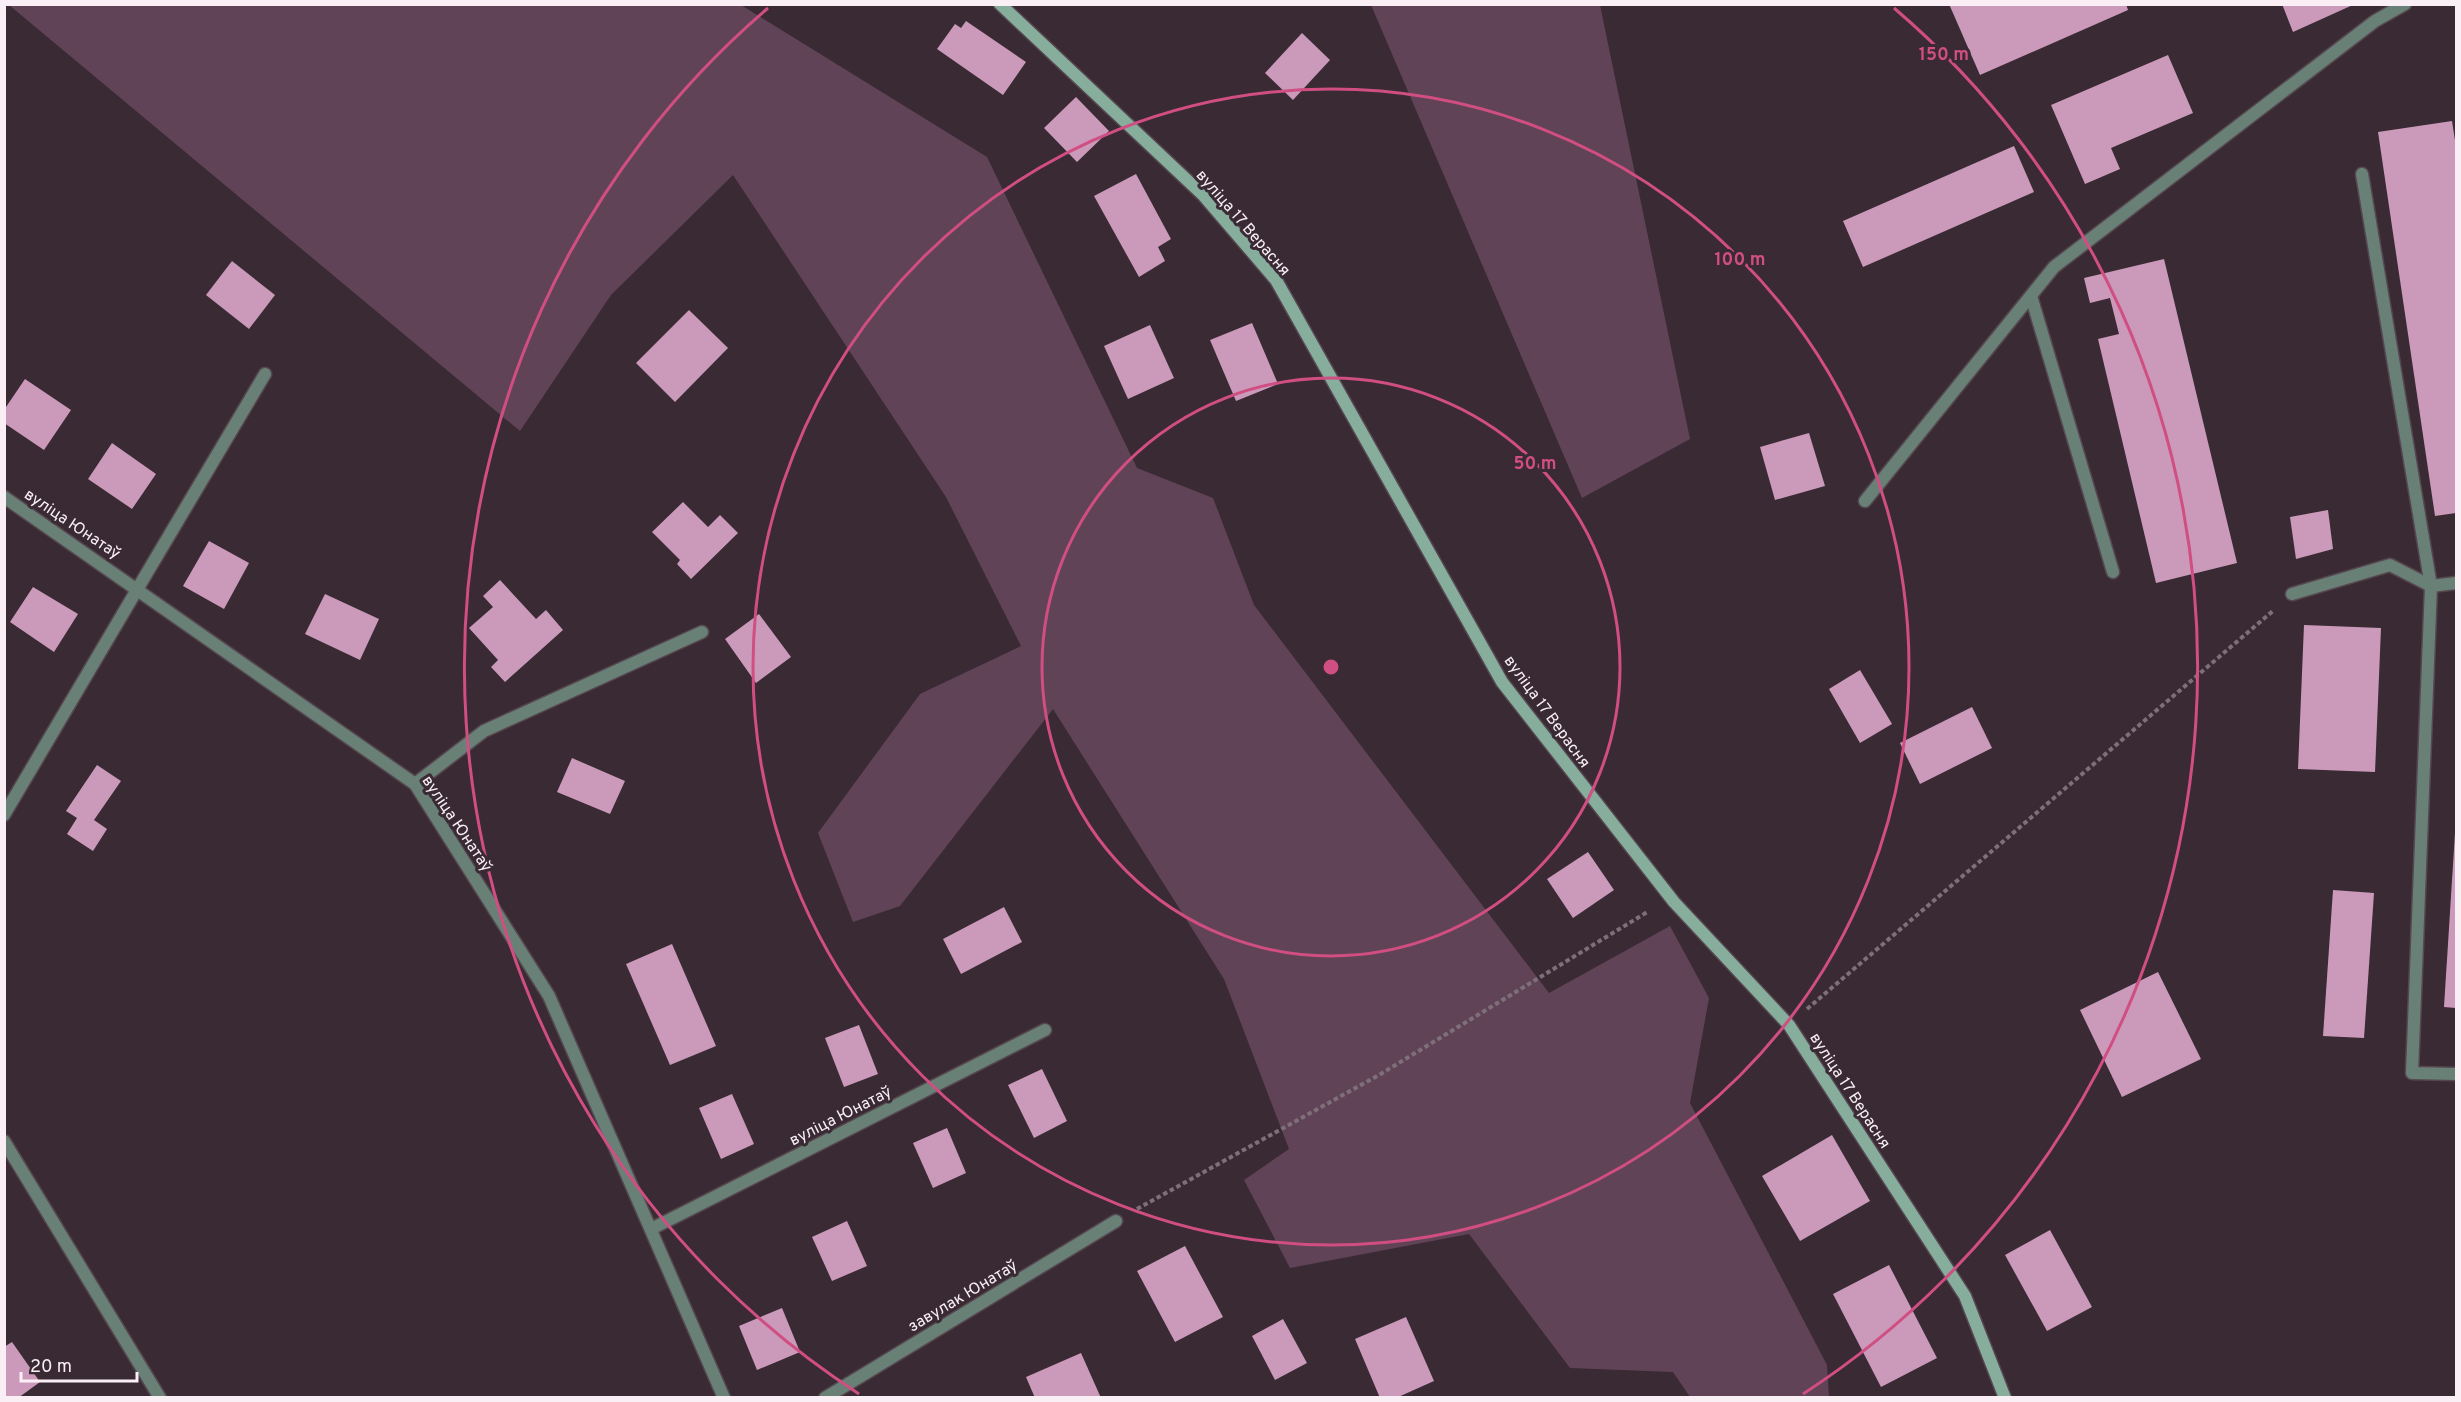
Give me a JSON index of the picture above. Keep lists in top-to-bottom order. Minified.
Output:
{"streets":{"street":["вуліца 17 Верасня","вуліца Юнатаў","завулак Юнатаў"]},"scale_bar":"20 m","rings":["150 m","100 m","50 m"]}
